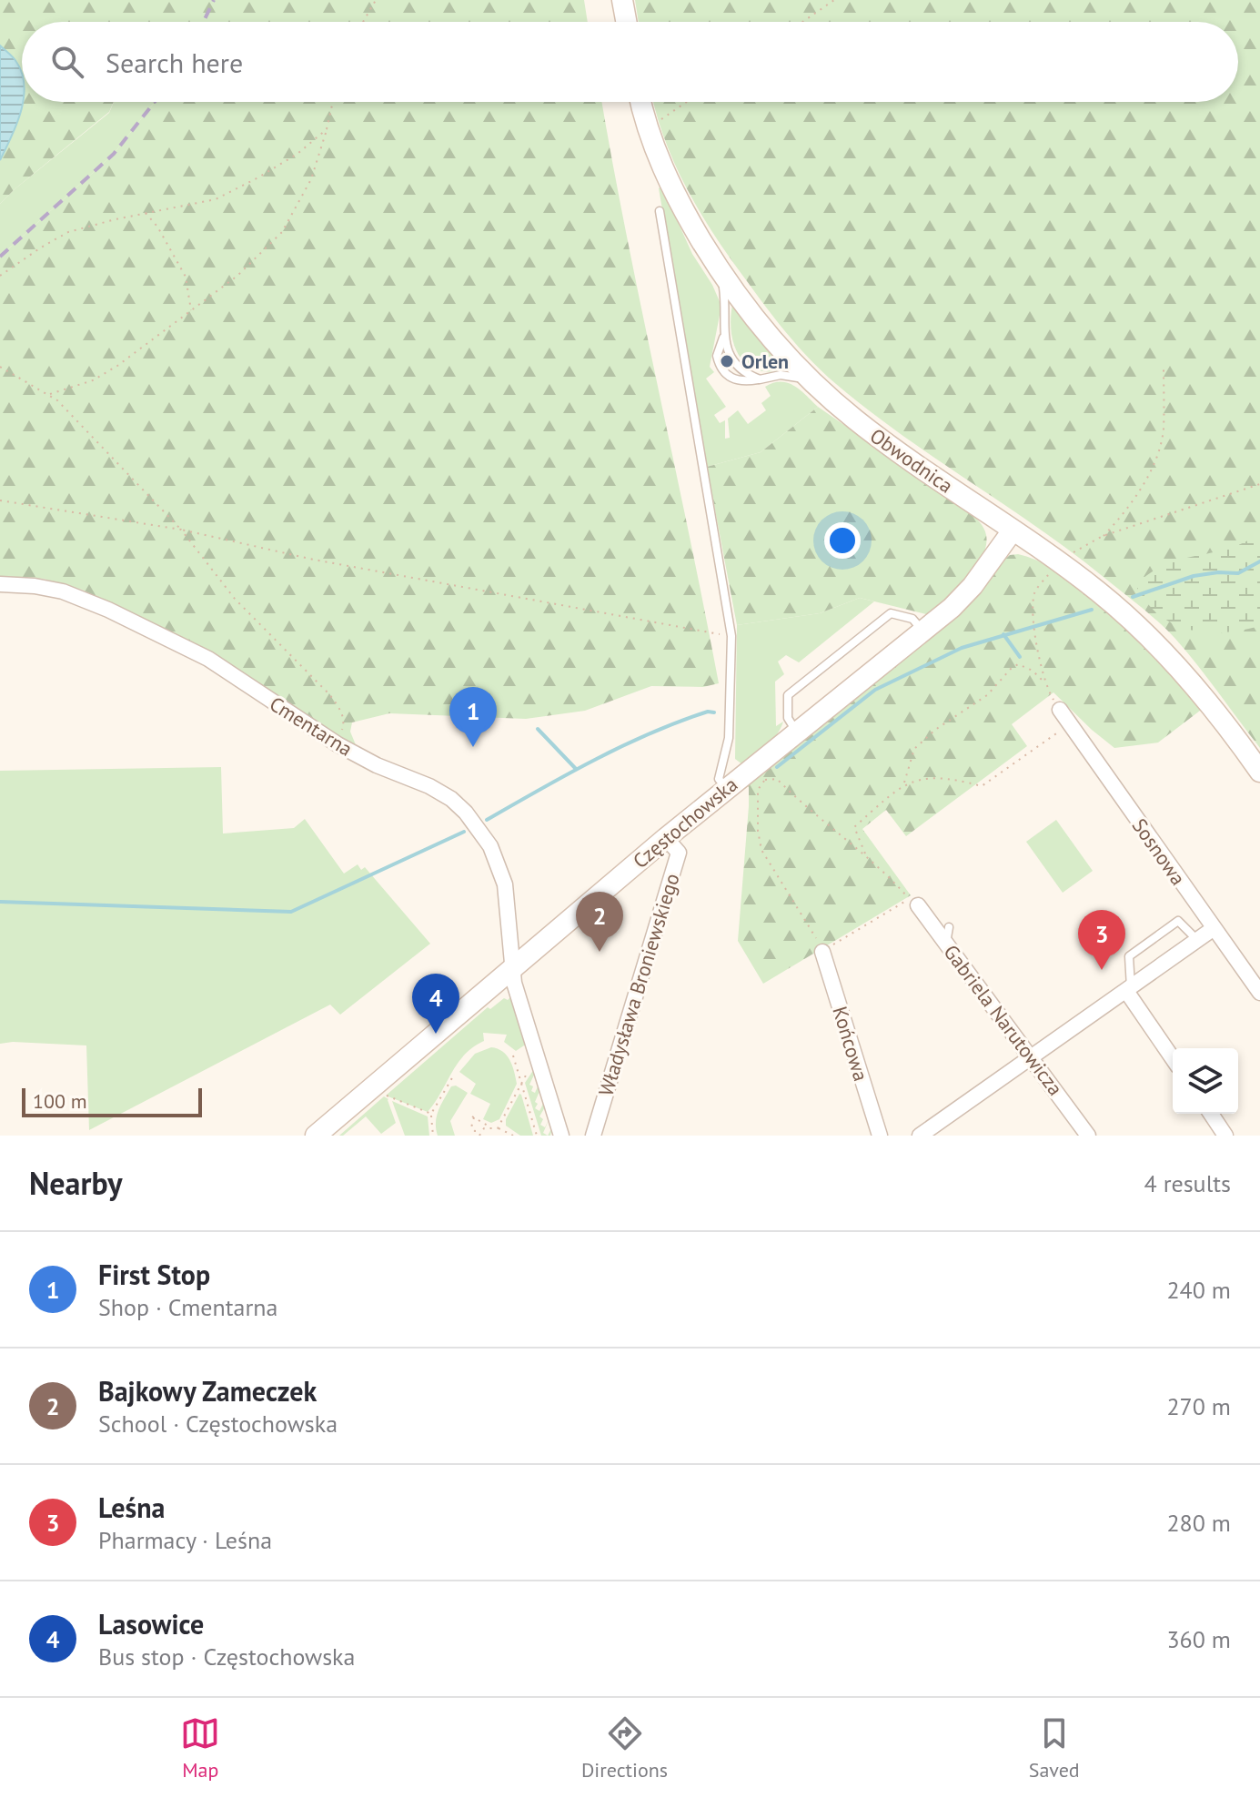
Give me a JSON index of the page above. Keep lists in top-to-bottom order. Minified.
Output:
{"streets":{"main road":["Obwodnica","Częstochowska"],"street":["Cmentarna","Sosnowa","Władysława Broniewskiego","Gabriela Narutowicza","Końcowa"]},"crossings":[["Obwodnica","Częstochowska"],["Cmentarna","Częstochowska"],["Częstochowska","Władysława Broniewskiego"]],"places":["Orlen"],"scale_bar":"100 m","page":{"search":"Search here","pins":["1","2","3","4"],"scale":"100 m","heading":["Nearby","4 results"],"list":[{"mark":"1","name":"First Stop","note":"Shop · Cmentarna","value":"240 m"},{"mark":"2","name":"Bajkowy Zameczek","note":"School · Częstochowska","value":"270 m"},{"mark":"3","name":"Leśna","note":"Pharmacy · Leśna","value":"280 m"},{"mark":"4","name":"Lasowice","note":"Bus stop · Częstochowska","value":"360 m"}],"nav":["Map","Directions","Saved"]}}
